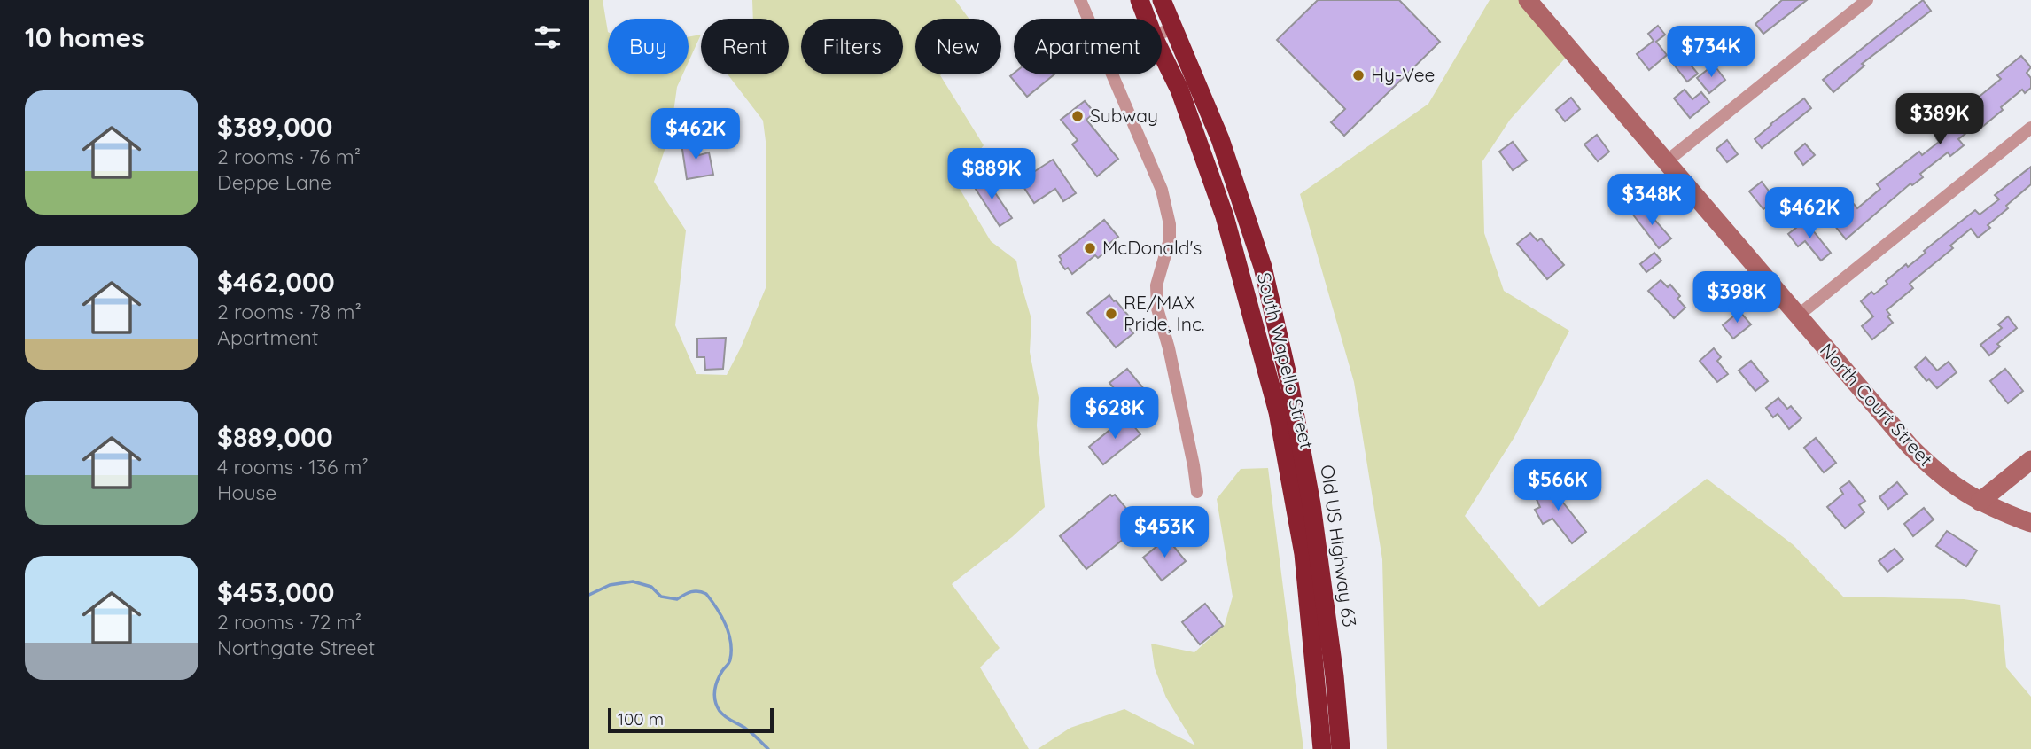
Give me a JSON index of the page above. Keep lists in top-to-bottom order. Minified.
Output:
{"streets":{"highway":["South Wapello Street","Old US Highway 63"],"main road":["North Court Street"]},"places":["Hy-Vee","Subway","McDonald's","RE/MAX Pride, Inc."],"scale_bar":"100 m","page":{"heading":"10 homes","chip":["Buy","Rent","Filters","New","Apartment"],"price":["$734K","$389K","$462K","$889K","$348K","$462K","$398K","$628K","$566K","$453K"],"list":[{"name":"$389,000","note":"2 rooms · 76 m² · Deppe Lane"},{"name":"$462,000","note":"2 rooms · 78 m² · Apartment"},{"name":"$889,000","note":"4 rooms · 136 m² · House"},{"name":"$453,000","note":"2 rooms · 72 m² · Northgate Street"}],"scale":"100 m"}}
